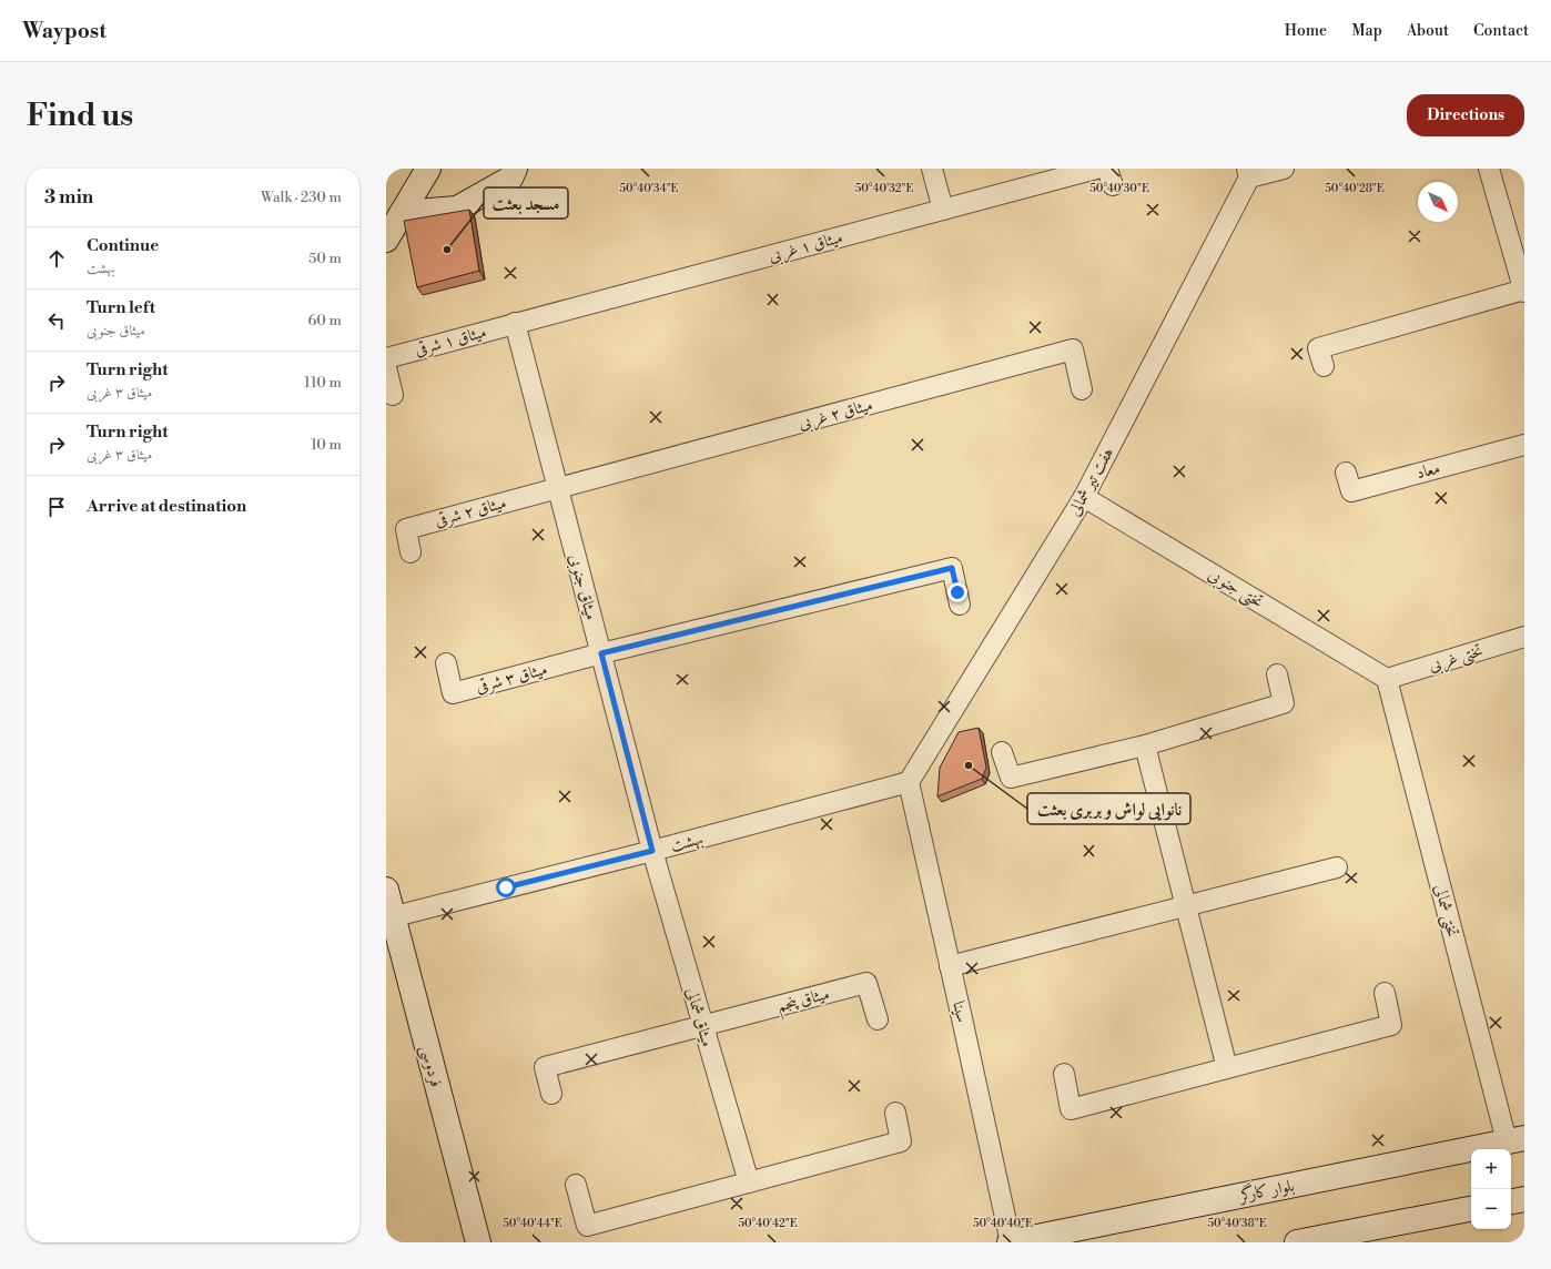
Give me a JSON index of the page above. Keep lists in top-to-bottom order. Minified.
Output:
{"streets":{"main road":["فردوسی","بلوار کارگر"],"street":["میثاق ۱ غربی","میثاق ۱ شرقی","میثاق ۲ غربی","معاد","هفت تیر شمالی","میثاق ۲ شرقی","میثاق جنوبی","تختی جنوبی","تختی غربی","میثاق ۳ شرقی","بهشت","تختی شمالی","میثاق پنجم","سینا","میثاق شمالی"]},"crossings":[["میثاق ۱ غربی","میثاق ۱ شرقی"],["میثاق ۱ غربی","میثاق جنوبی"],["میثاق ۱ شرقی","میثاق جنوبی"],["میثاق ۲ غربی","میثاق ۲ شرقی"],["میثاق ۲ غربی","میثاق جنوبی"],["هفت تیر شمالی","تختی جنوبی"],["هفت تیر شمالی","بهشت"],["هفت تیر شمالی","سینا"],["میثاق ۲ شرقی","میثاق جنوبی"],["میثاق جنوبی","میثاق ۳ شرقی"],["میثاق جنوبی","بهشت"],["میثاق جنوبی","میثاق شمالی"],["تختی جنوبی","تختی غربی"],["تختی جنوبی","تختی شمالی"],["تختی غربی","تختی شمالی"],["بهشت","سینا"],["بهشت","میثاق شمالی"],["بهشت","فردوسی"],["تختی شمالی","بلوار کارگر"],["میثاق پنجم","میثاق شمالی"],["سینا","بلوار کارگر"]],"places":["مسجد بعثت","نانوایی لواش و بربری بعثت"],"north":"bottom right","page":{"header":"Waypost","nav":["Home","Map","About","Contact"],"buttons":"Directions","title":"Find us","heading":["3 min","Walk · 230 m"],"list":[["Continue","بهشت","50 m"],["Turn left","میثاق جنوبی","60 m"],["Turn right","میثاق ۳ غربی","110 m"],["Turn right","میثاق ۳ غربی","10 m"],"Arrive at destination"],"map_buttons":["+","−"]},"coordinates":["50°40'34\"E","50°40'32\"E","50°40'30\"E","50°40'28\"E","50°40'38\"E","50°40'44\"E","50°40'42\"E","50°40'40\"E"]}
